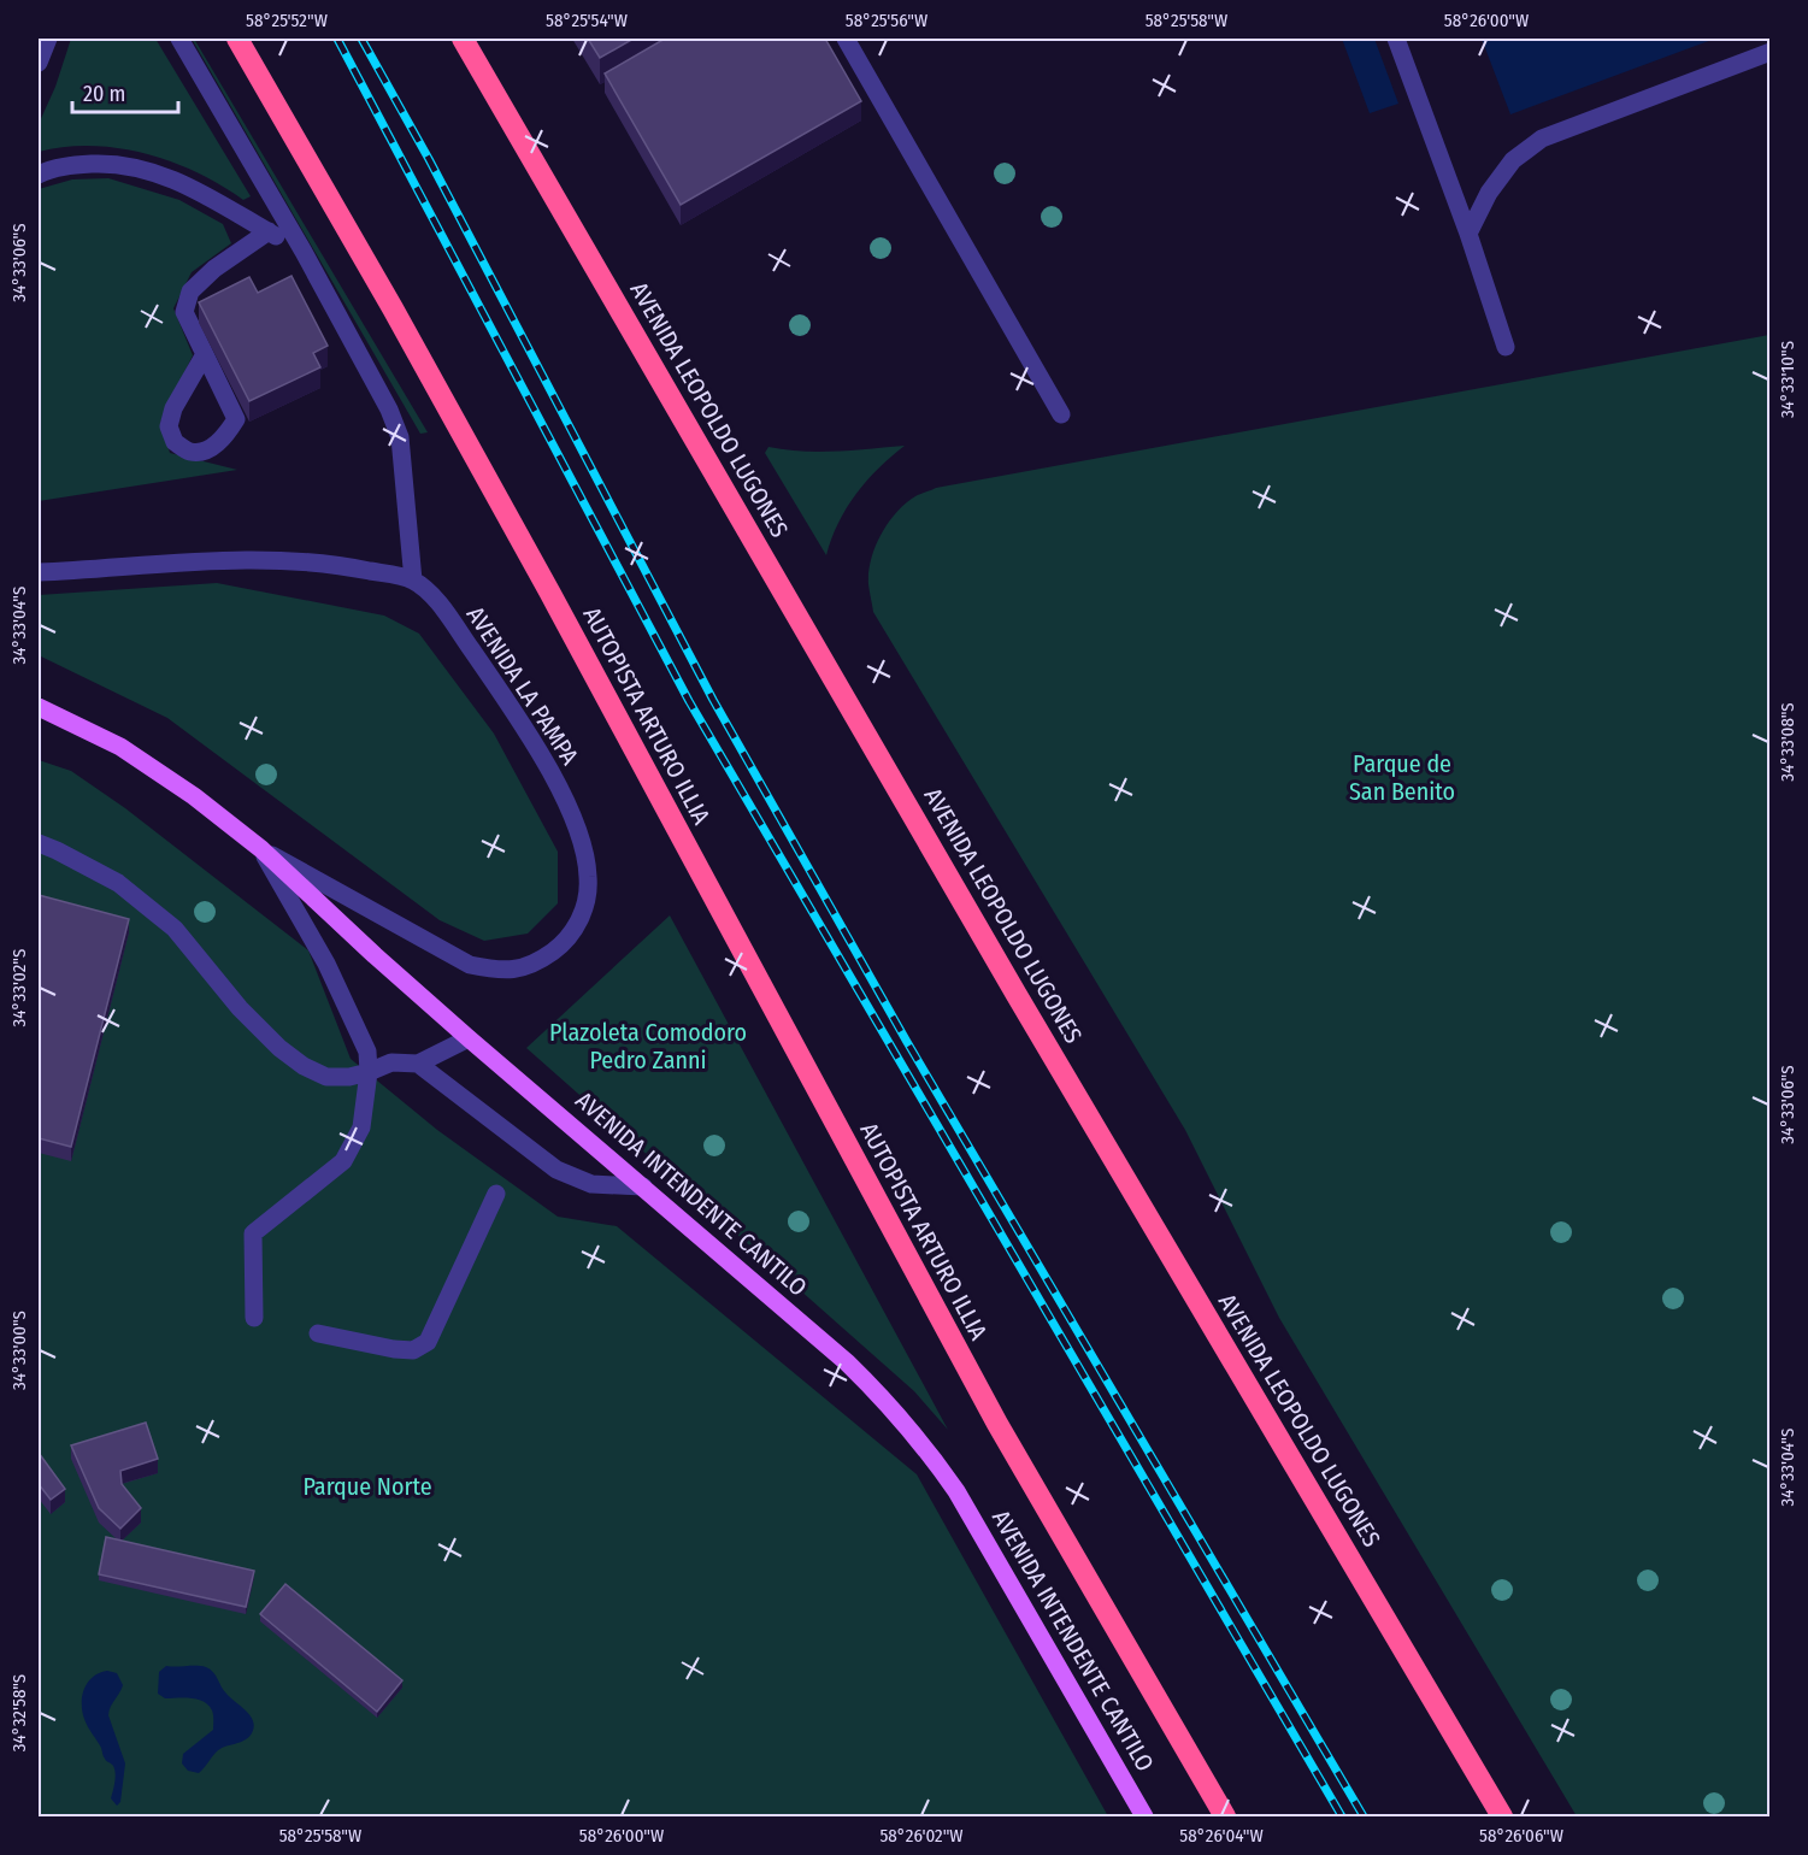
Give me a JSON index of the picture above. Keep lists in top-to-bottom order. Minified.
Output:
{"streets":{"highway":["AVENIDA LEOPOLDO LUGONES","AUTOPISTA ARTURO ILLIA","AVENIDA INTENDENTE CANTILO"],"street":["AVENIDA LA PAMPA"]},"crossings":[["AVENIDA LA PAMPA","AVENIDA INTENDENTE CANTILO"],["AUTOPISTA ARTURO ILLIA","AVENIDA INTENDENTE CANTILO"]],"parks":["Parque de San Benito","Plazoleta Comodoro Pedro Zanni","Parque Norte"],"scale_bar":"20 m","coordinates":["58°25'52\"W","58°25'54\"W","58°25'56\"W","58°25'58\"W","58°26'00\"W","34°33'06\"S","34°33'10\"S","34°33'04\"S","34°33'08\"S","34°33'02\"S","34°33'00\"S","34°32'58\"S","58°26'02\"W","58°26'04\"W","58°26'06\"W"]}
